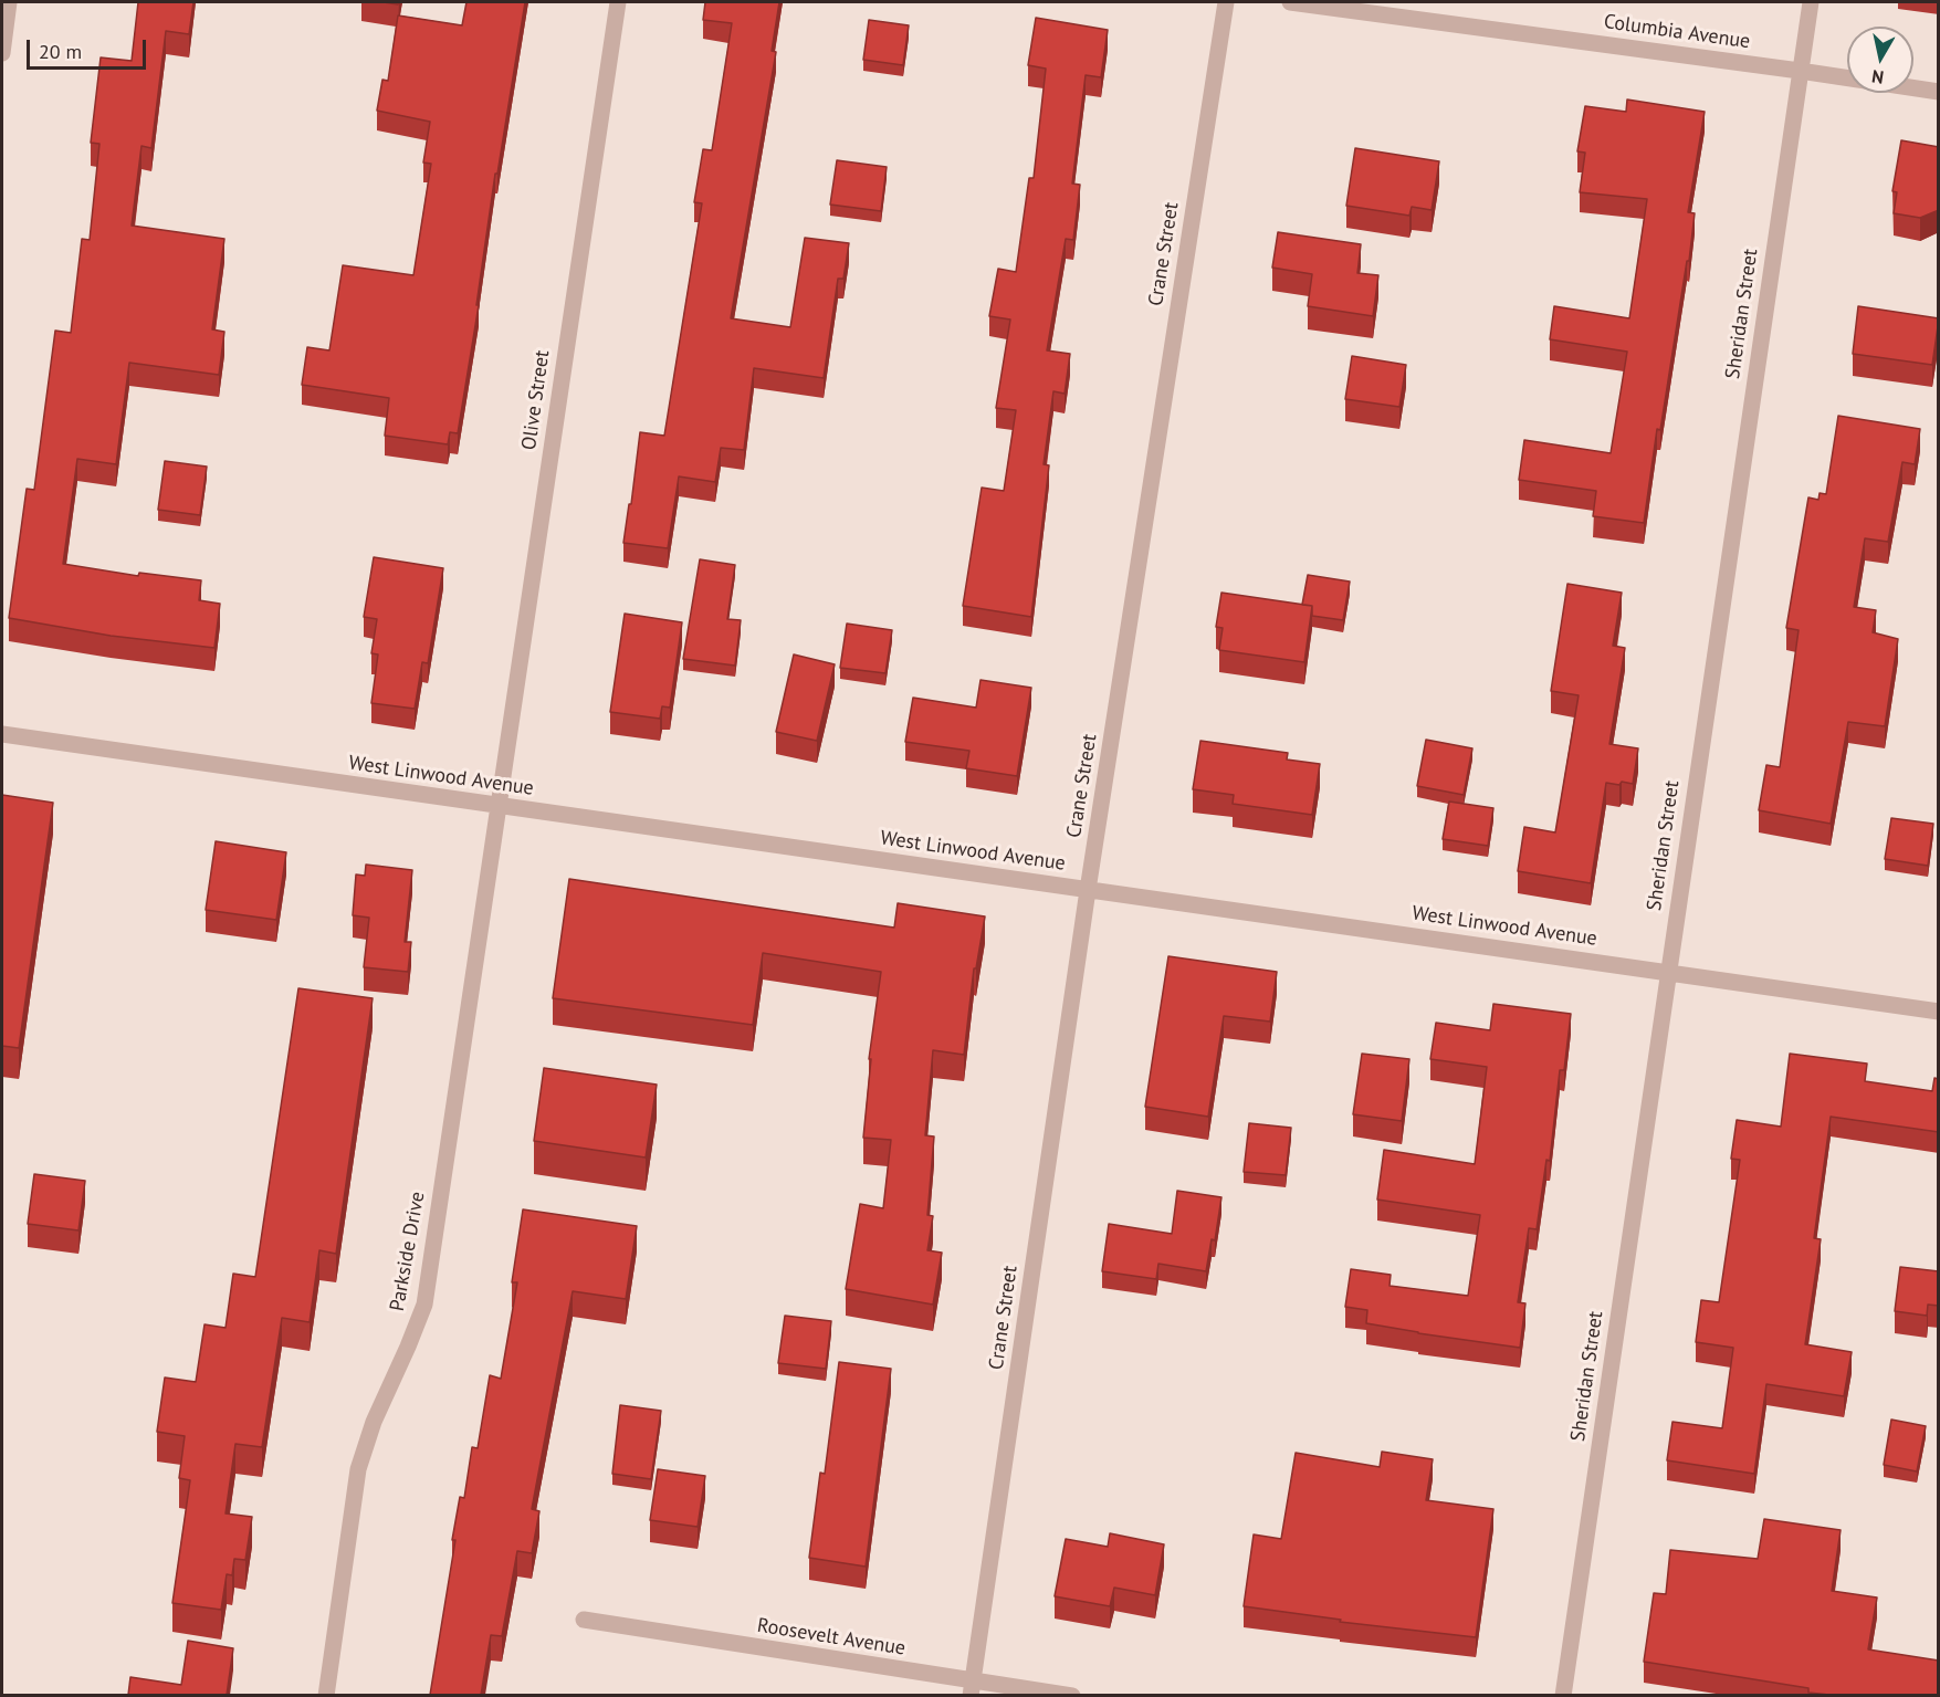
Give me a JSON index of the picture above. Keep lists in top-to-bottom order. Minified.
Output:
{"streets":{"street":["Columbia Avenue","Crane Street","Sheridan Street","Olive Street","West Linwood Avenue","Parkside Drive","Roosevelt Avenue"]},"crossings":[["Columbia Avenue","Sheridan Street"],["Crane Street","West Linwood Avenue"],["Crane Street","Roosevelt Avenue"],["Sheridan Street","West Linwood Avenue"],["Olive Street","West Linwood Avenue"],["Olive Street","Parkside Drive"],["West Linwood Avenue","Parkside Drive"]],"scale_bar":"20 m","north":"bottom"}
